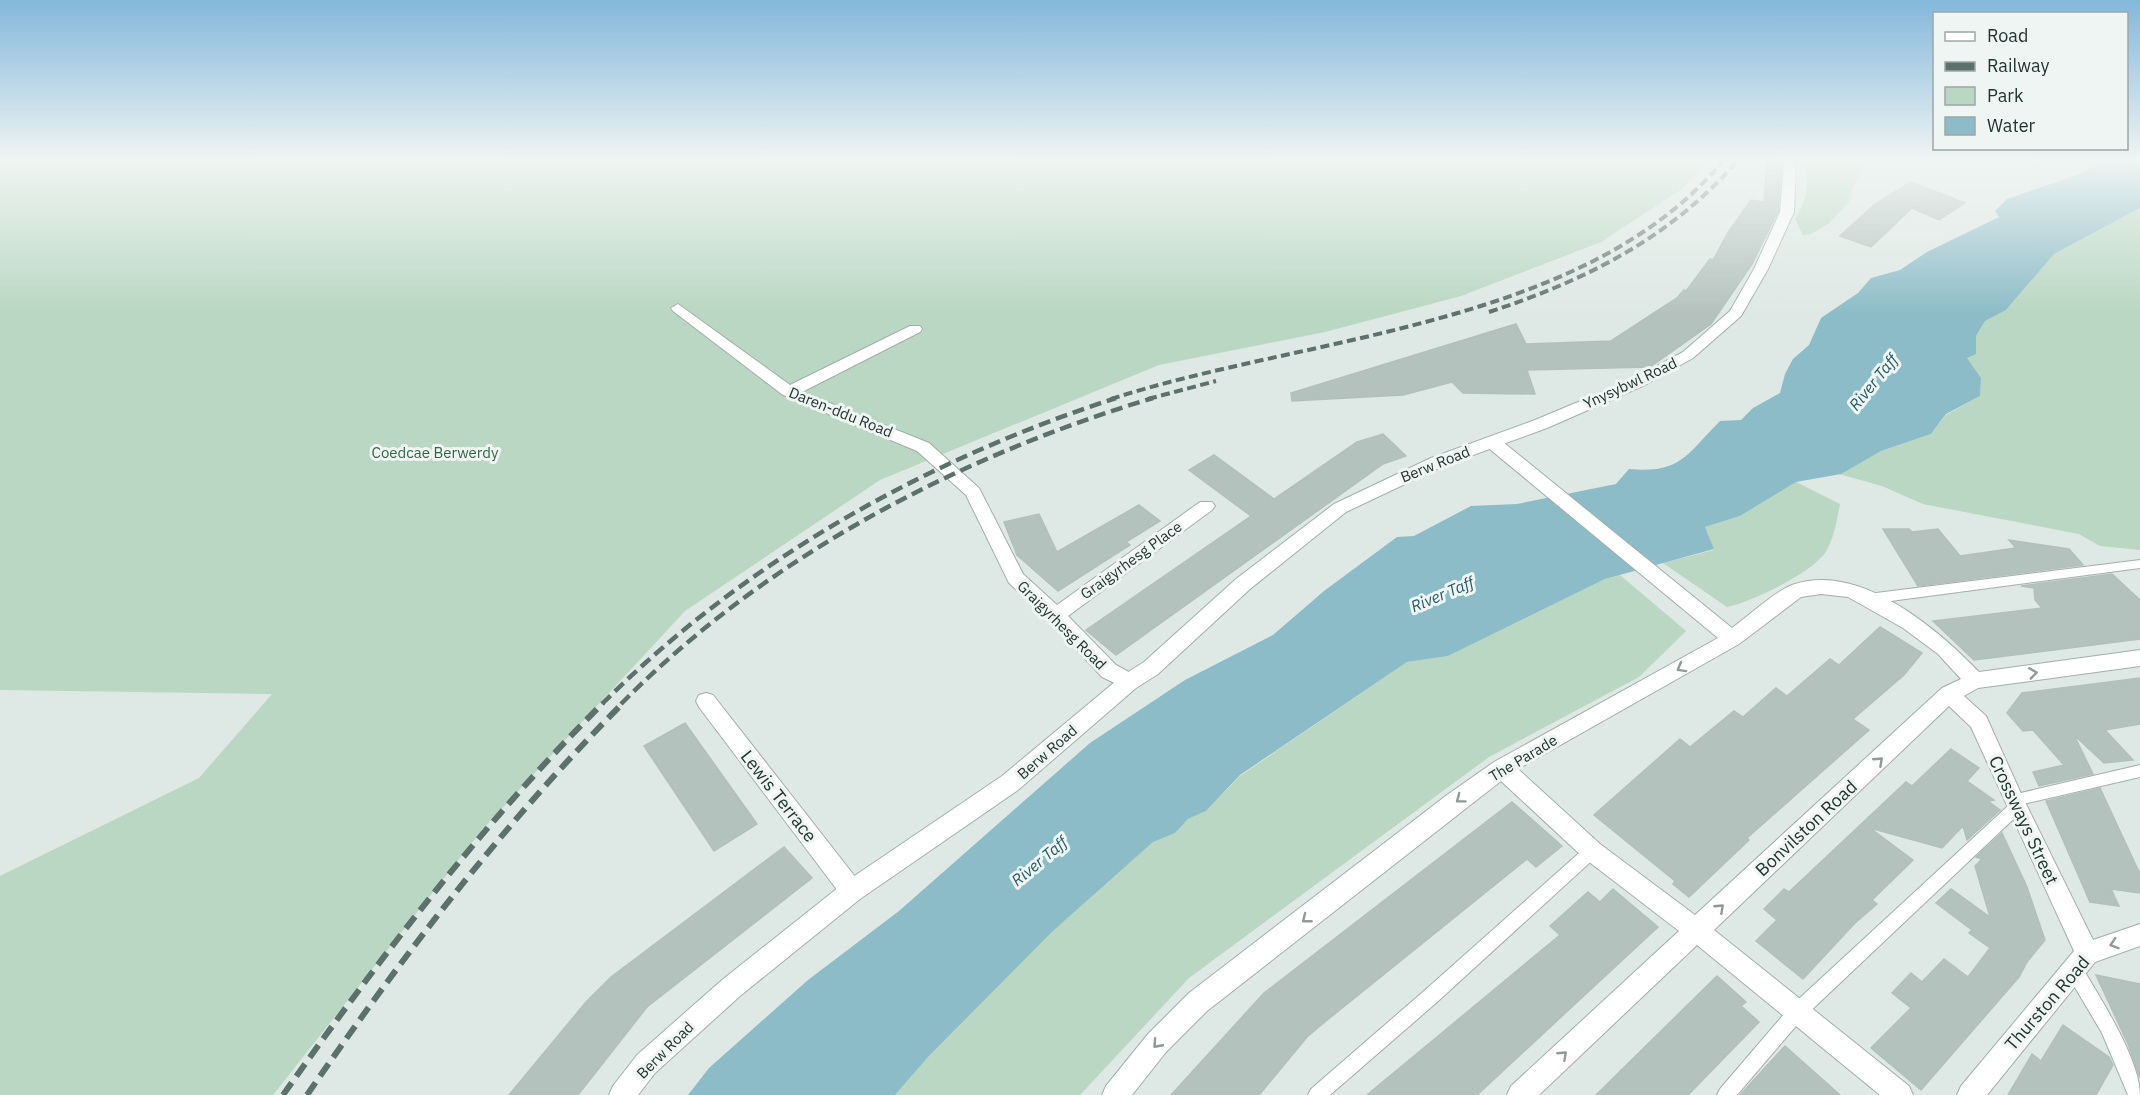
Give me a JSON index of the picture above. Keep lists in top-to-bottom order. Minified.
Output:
{"streets":{"street":["Ynysybwl Road","Daren-ddu Road","Berw Road","Graigyrhesg Place","Graigyrhesg Road","The Parade","Lewis Terrace","Crossways Street","Bonvilston Road","Thurston Road"]},"crossings":[["Ynysybwl Road","Berw Road"],["Daren-ddu Road","Graigyrhesg Road"],["Berw Road","Graigyrhesg Road"],["Berw Road","Lewis Terrace"],["Graigyrhesg Place","Graigyrhesg Road"],["The Parade","Bonvilston Road"],["Crossways Street","Bonvilston Road"],["Crossways Street","Thurston Road"]],"one_way":["The Parade","Bonvilston Road"],"water":["River Taff"],"parks":["Coedcae Berwerdy"],"legend":["Road","Railway","Park","Water"]}
